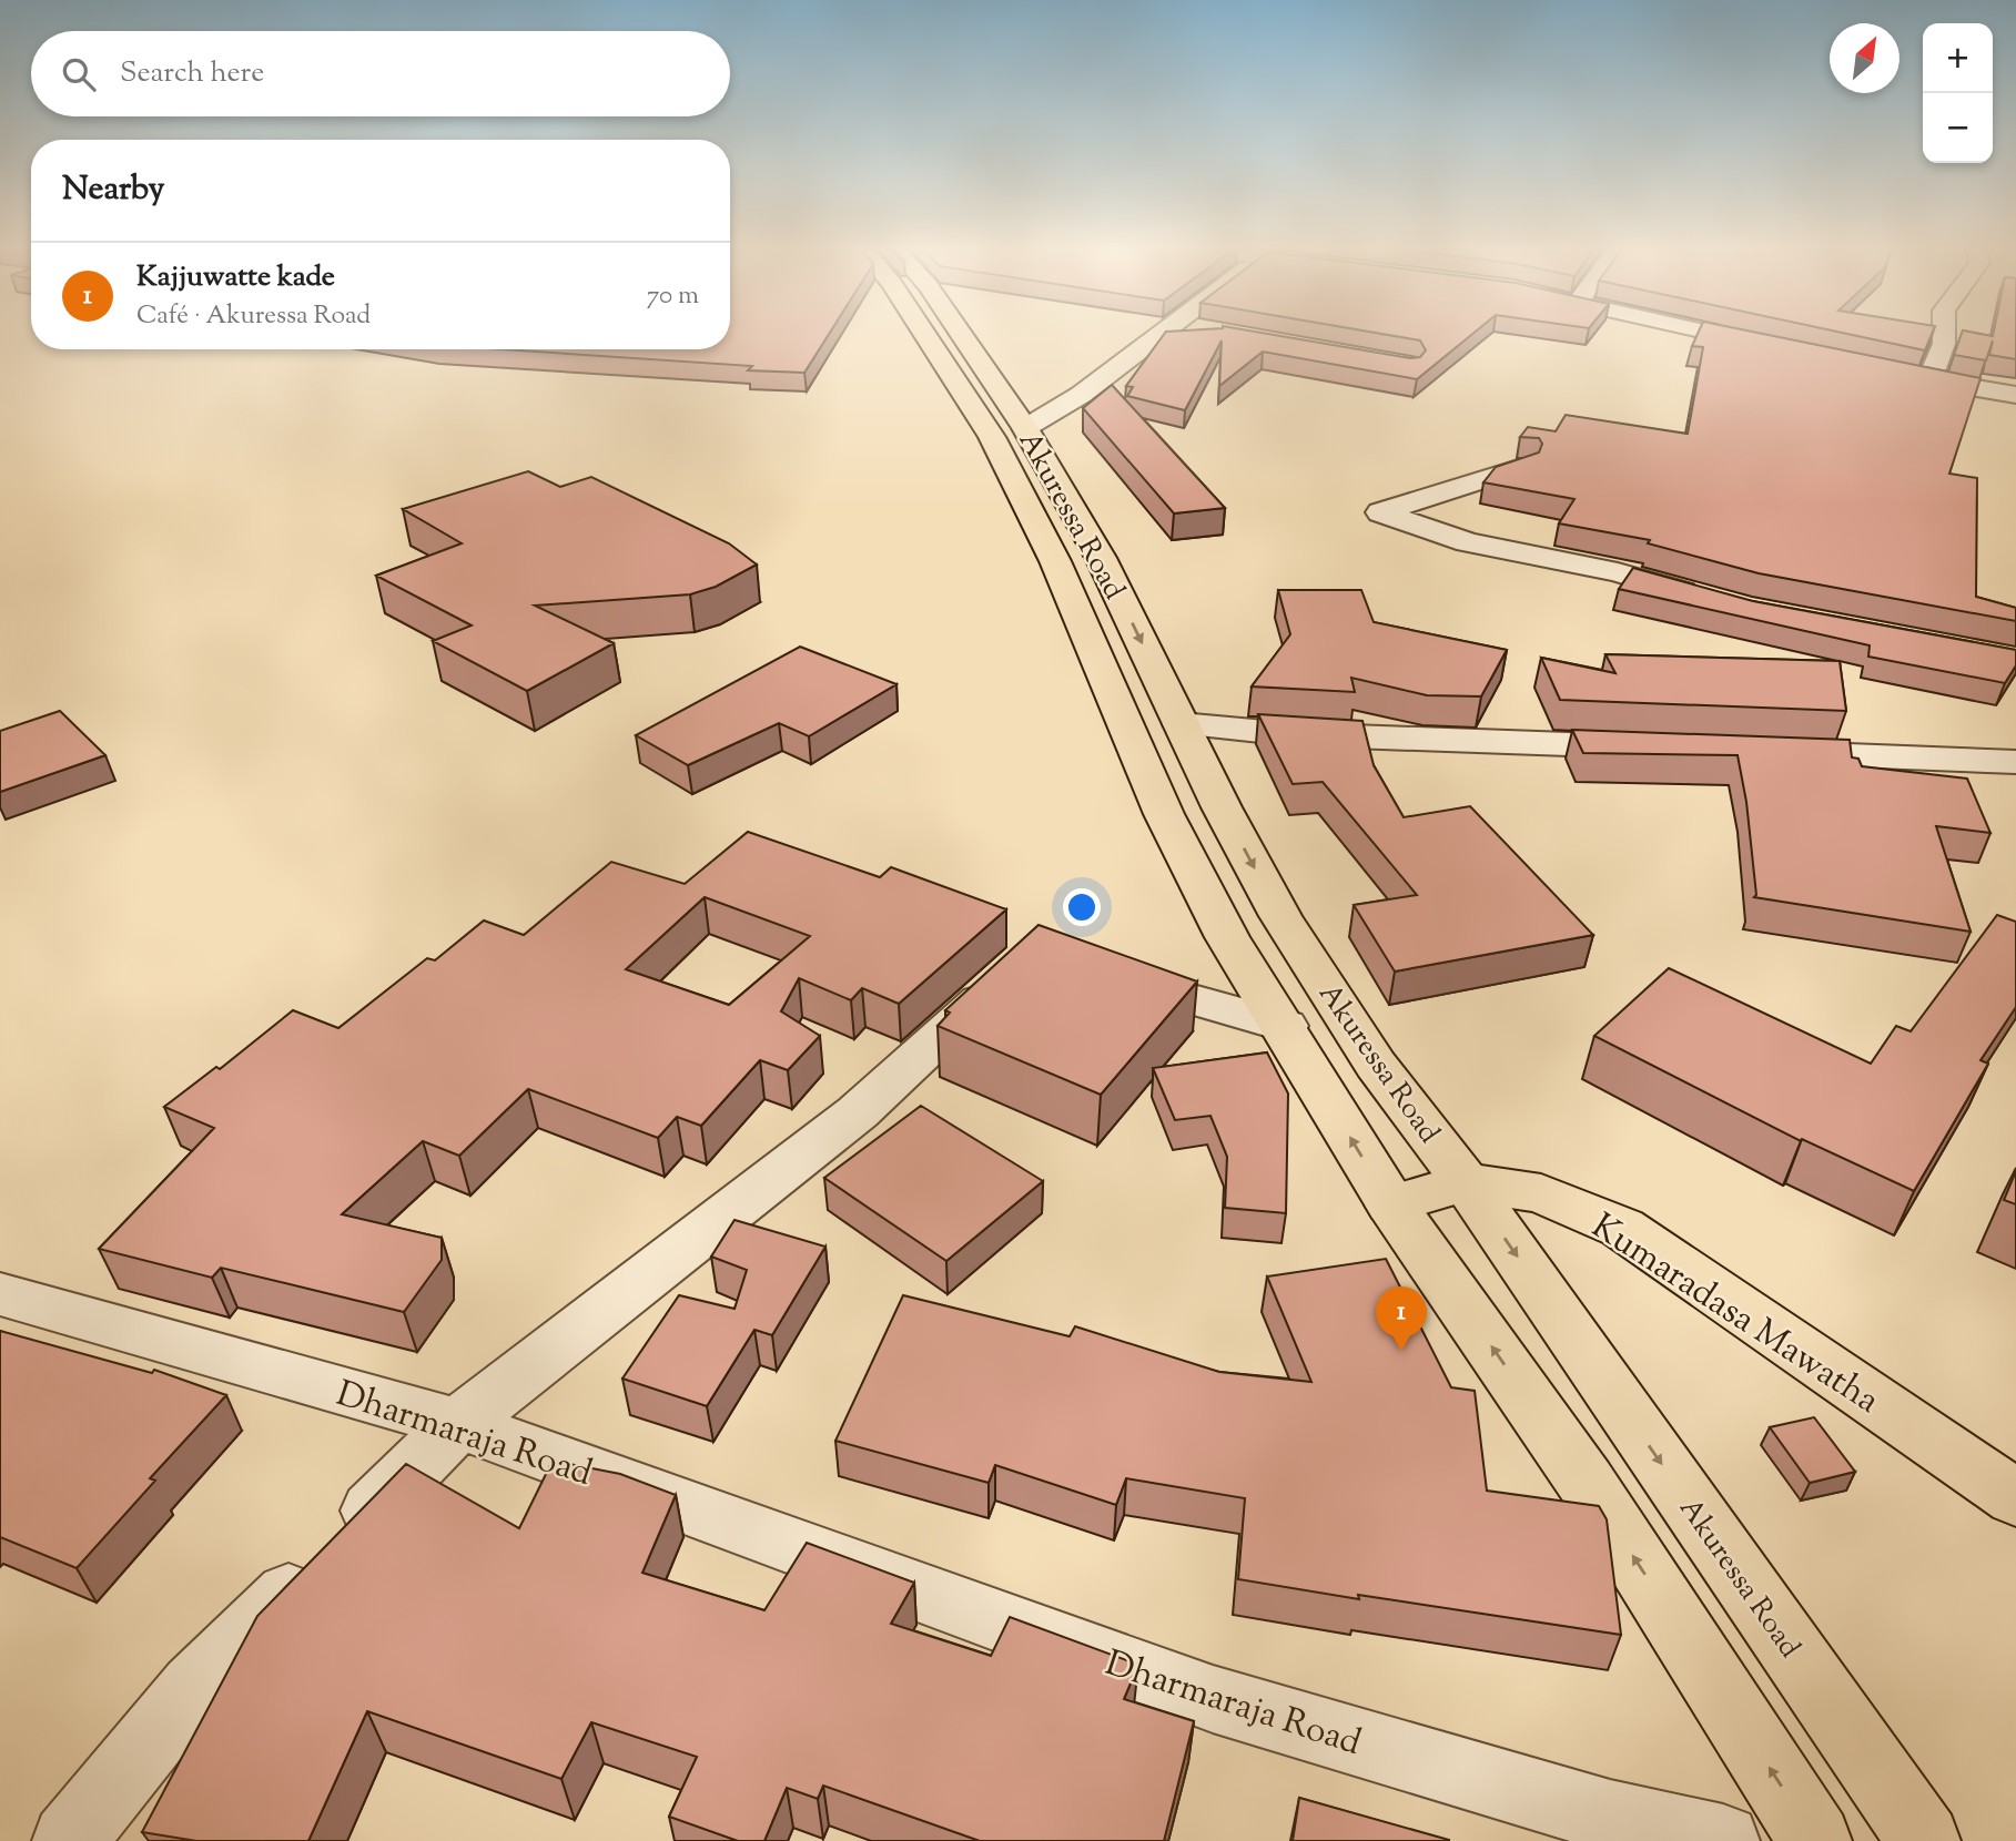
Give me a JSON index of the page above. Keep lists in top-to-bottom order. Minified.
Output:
{"streets":{"main road":["Akuressa Road","Kumaradasa Mawatha"],"street":["Dharmaraja Road"]},"crossings":[["Akuressa Road","Kumaradasa Mawatha"]],"north":"top right","page":{"map_buttons":["+","−"],"search":"Search here","heading":"Nearby","list":[{"mark":"1","name":"Kajjuwatte kade","note":"Café · Akuressa Road","value":"70 m"}],"pins":"1"}}
